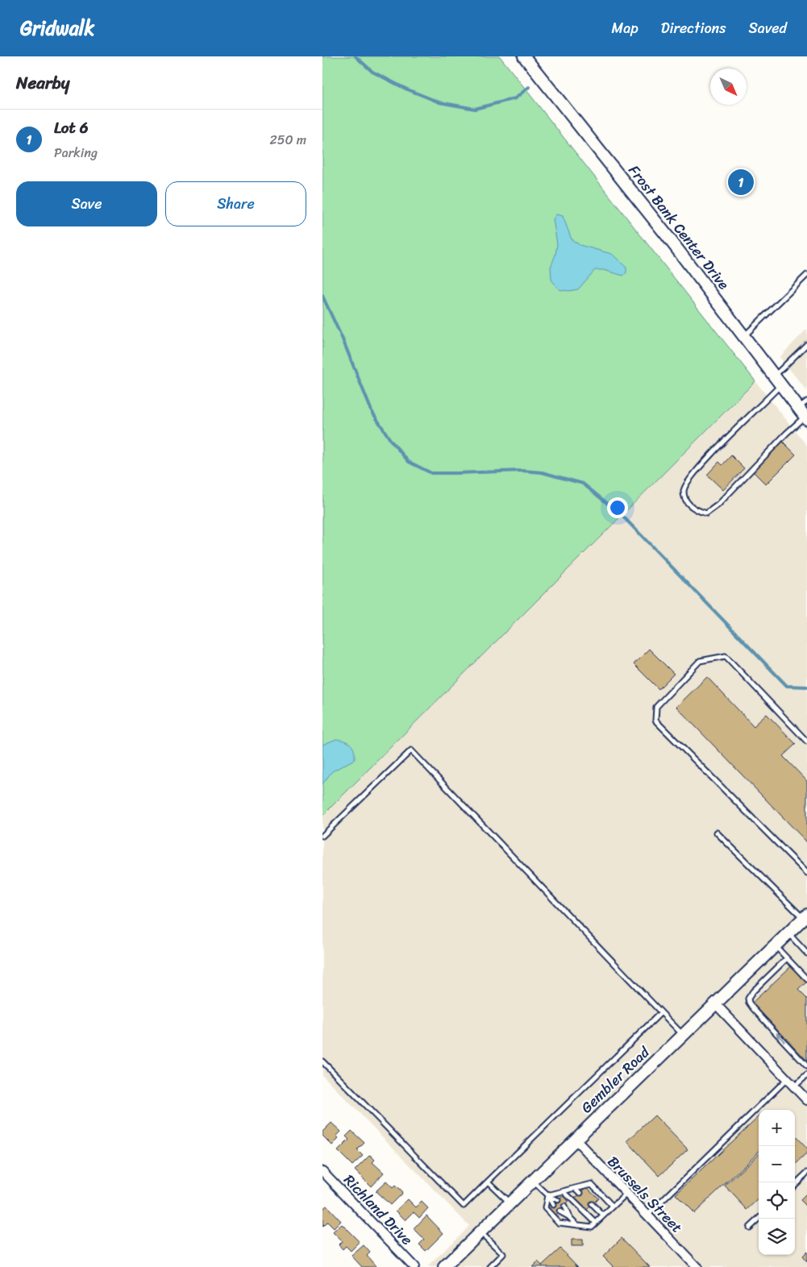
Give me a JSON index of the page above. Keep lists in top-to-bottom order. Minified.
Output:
{"streets":{"main road":["Frost Bank Center Drive","Gembler Road"],"street":["Brussels Street","Richland Drive"]},"crossings":[["Gembler Road","Brussels Street"]],"north":"bottom right","page":{"header":"Gridwalk","nav":["Map","Directions","Saved"],"heading":"Nearby","list":[{"mark":"1","name":"Lot 6","note":"Parking","value":"250 m"}],"pins":"1","buttons":["Save","Share"],"map_buttons":["+","−"]}}
